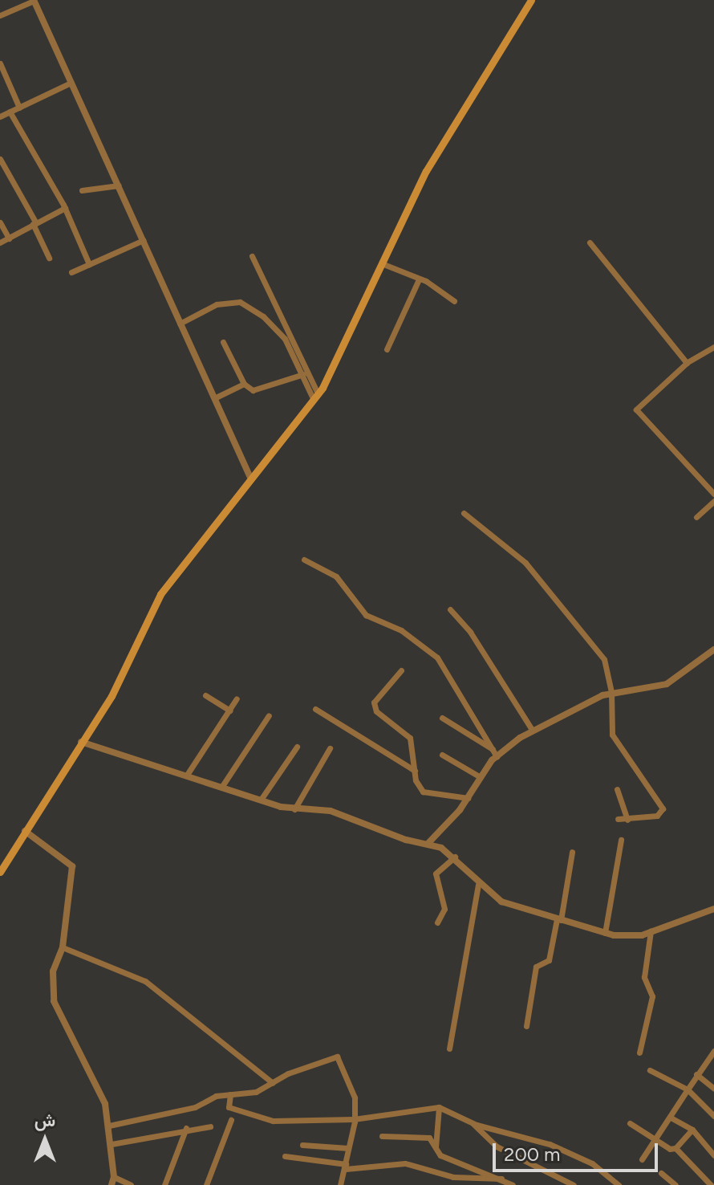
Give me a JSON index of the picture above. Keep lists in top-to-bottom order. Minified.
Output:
{"scale_bar":"200 m","north":"top"}
